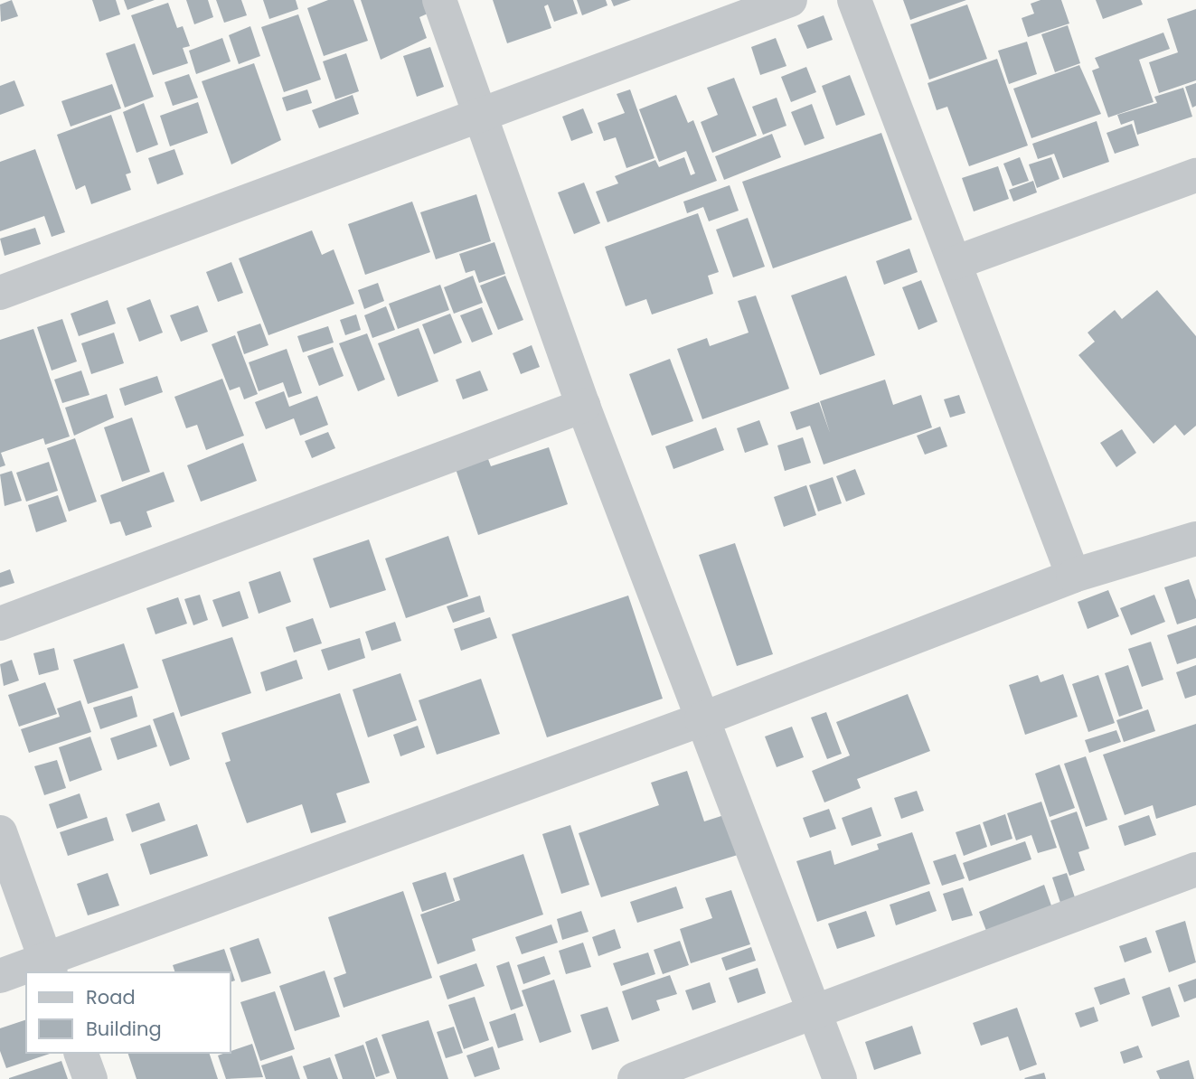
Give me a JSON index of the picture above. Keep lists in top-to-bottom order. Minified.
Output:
{"legend":["Road","Building"]}
